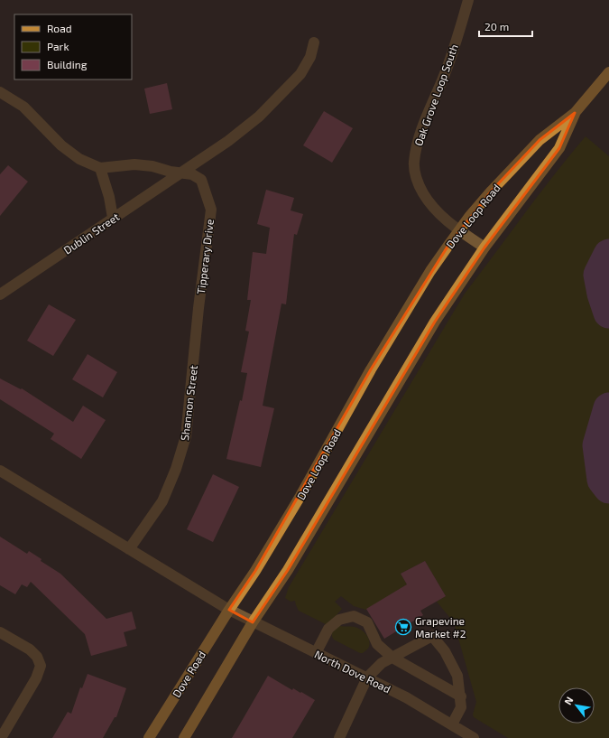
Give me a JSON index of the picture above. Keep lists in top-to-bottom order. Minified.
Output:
{"streets":{"main road":["Dove Loop Road","Dove Road"],"street":["Oak Grove Loop South","Dublin Street","Tipperary Drive","Shannon Street","North Dove Road"]},"crossings":[["Oak Grove Loop South","Dove Loop Road"],["Dove Loop Road","North Dove Road"],["Dove Loop Road","Dove Road"],["Dublin Street","Tipperary Drive"],["Tipperary Drive","Shannon Street"],["North Dove Road","Dove Road"]],"places":{"supermarket":["Grapevine Market #2"]},"legend":["Road","Park","Building"],"scale_bar":"20 m","north":"top left"}
